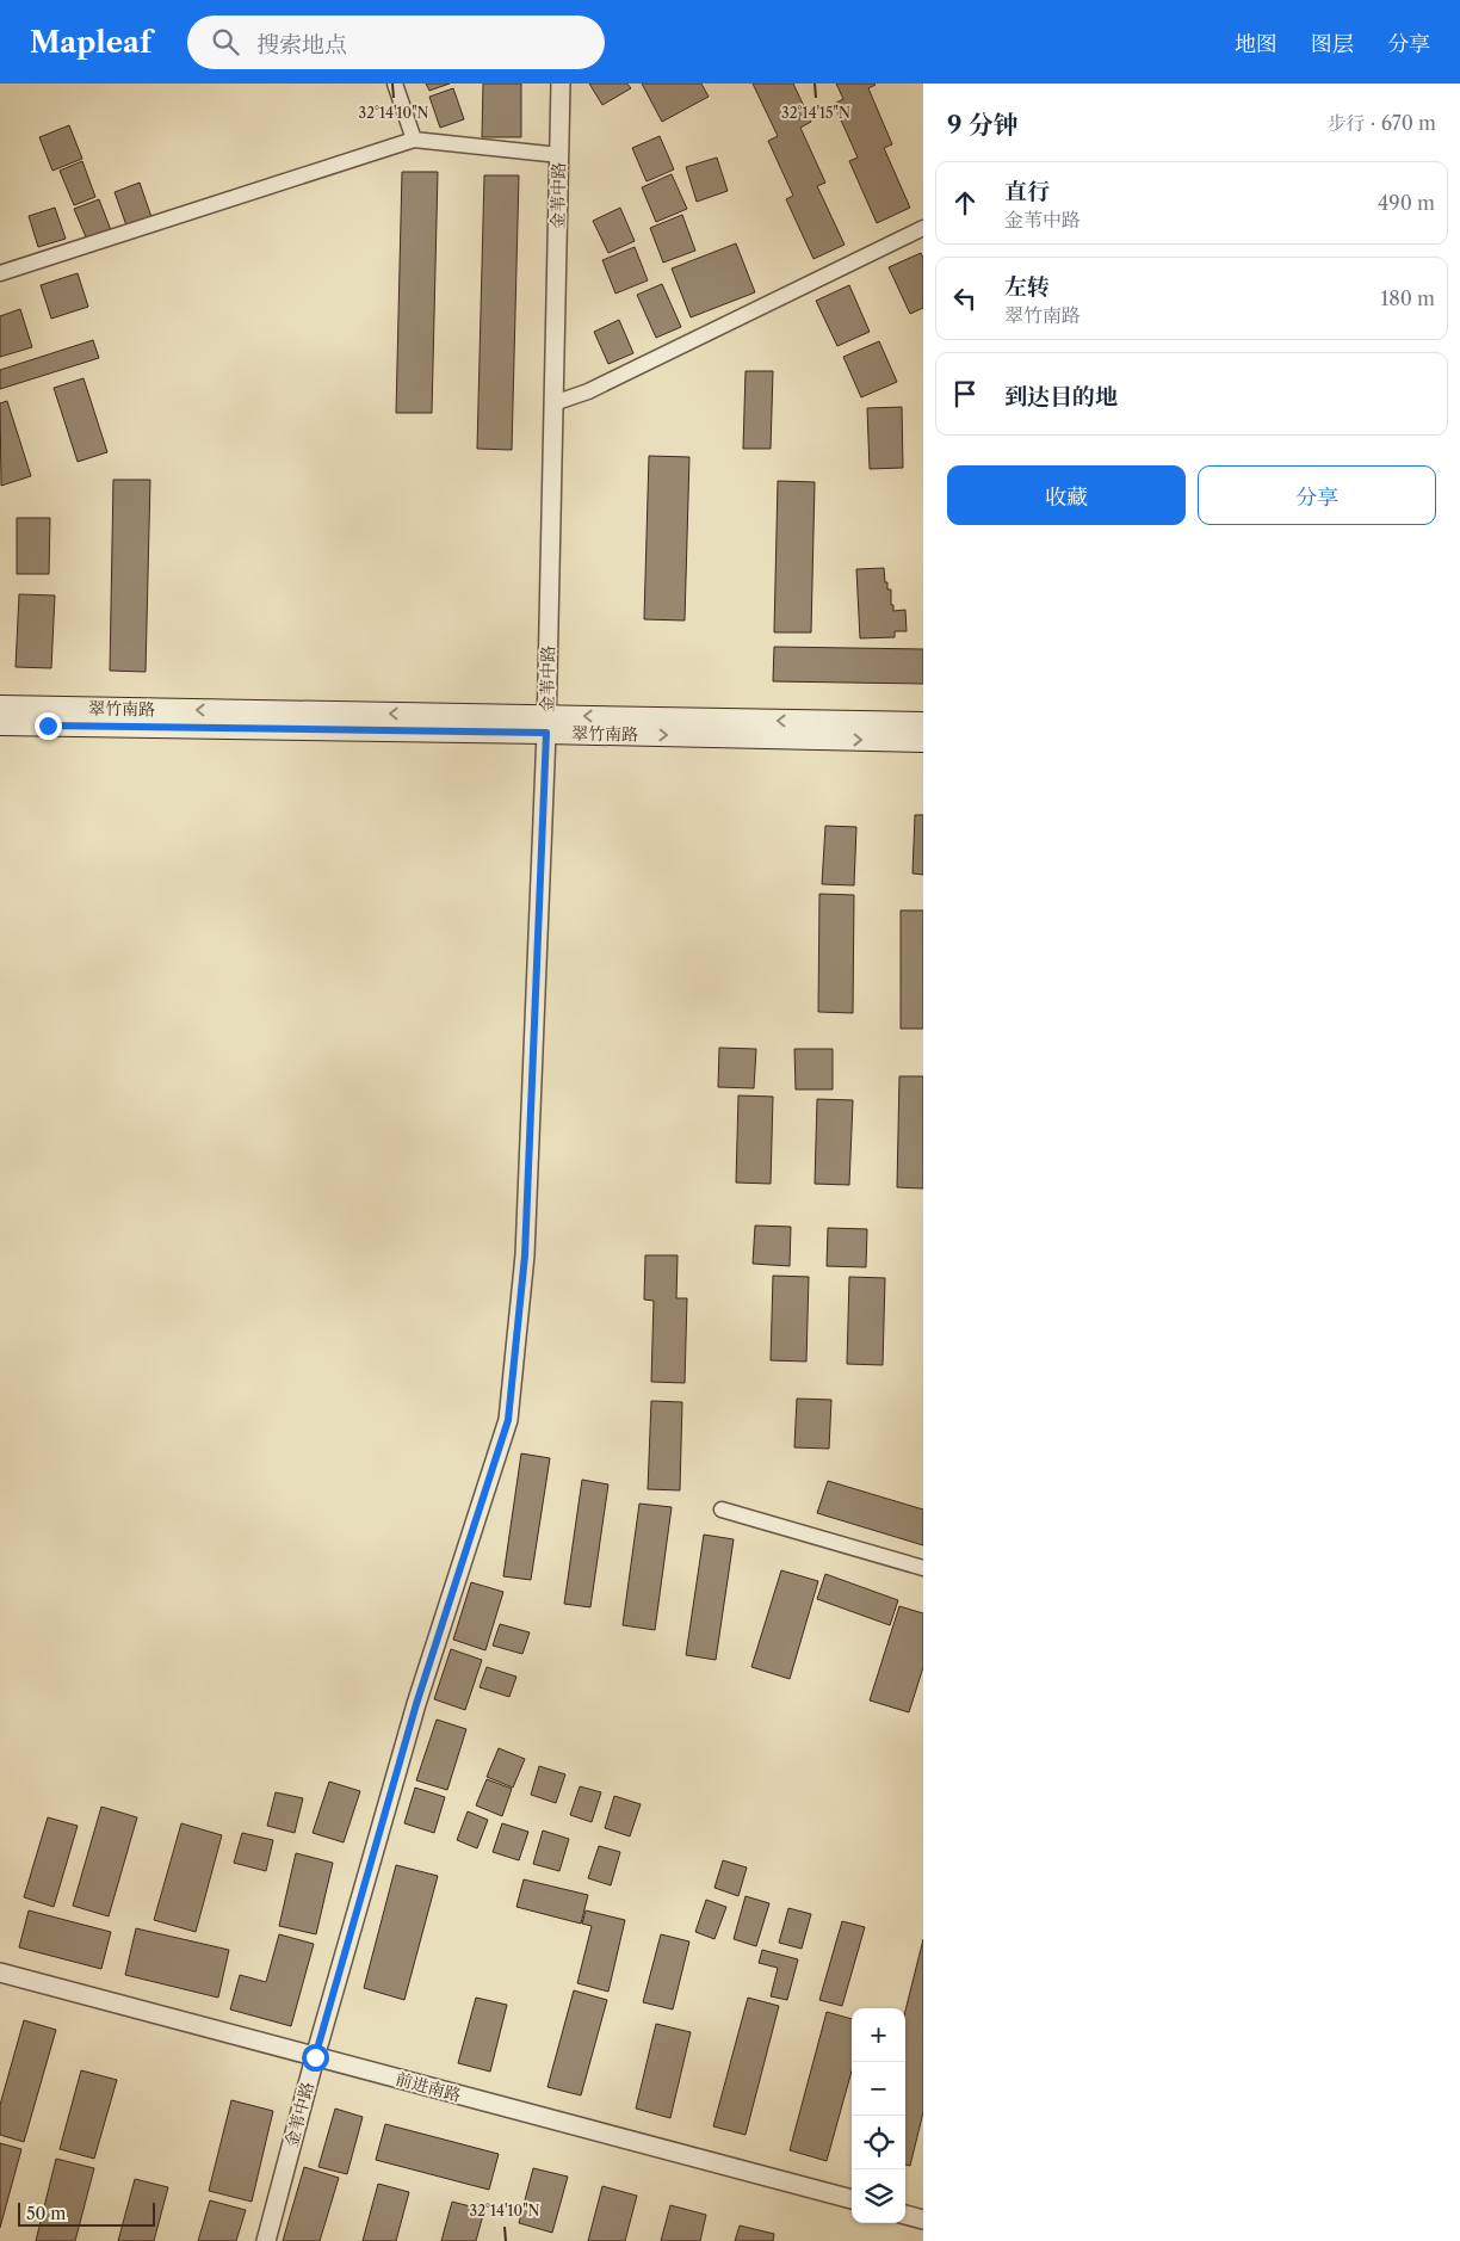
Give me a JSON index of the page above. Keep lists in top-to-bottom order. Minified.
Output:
{"streets":{"main road":["翠竹南路"],"street":["金苇中路","前进南路"]},"crossings":[["金苇中路","翠竹南路"],["金苇中路","前进南路"]],"scale_bar":"50 m","page":{"header":"Mapleaf","search":"搜索地点","nav":["地图","图层","分享"],"heading":["9 分钟","步行 · 670 m"],"list":[["直行","金苇中路","490 m"],["左转","翠竹南路","180 m"],"到达目的地"],"buttons":["收藏","分享"],"map_buttons":["+","−"],"scale":"50 m"},"coordinates":["32°14'10\"N","32°14'15\"N"]}
